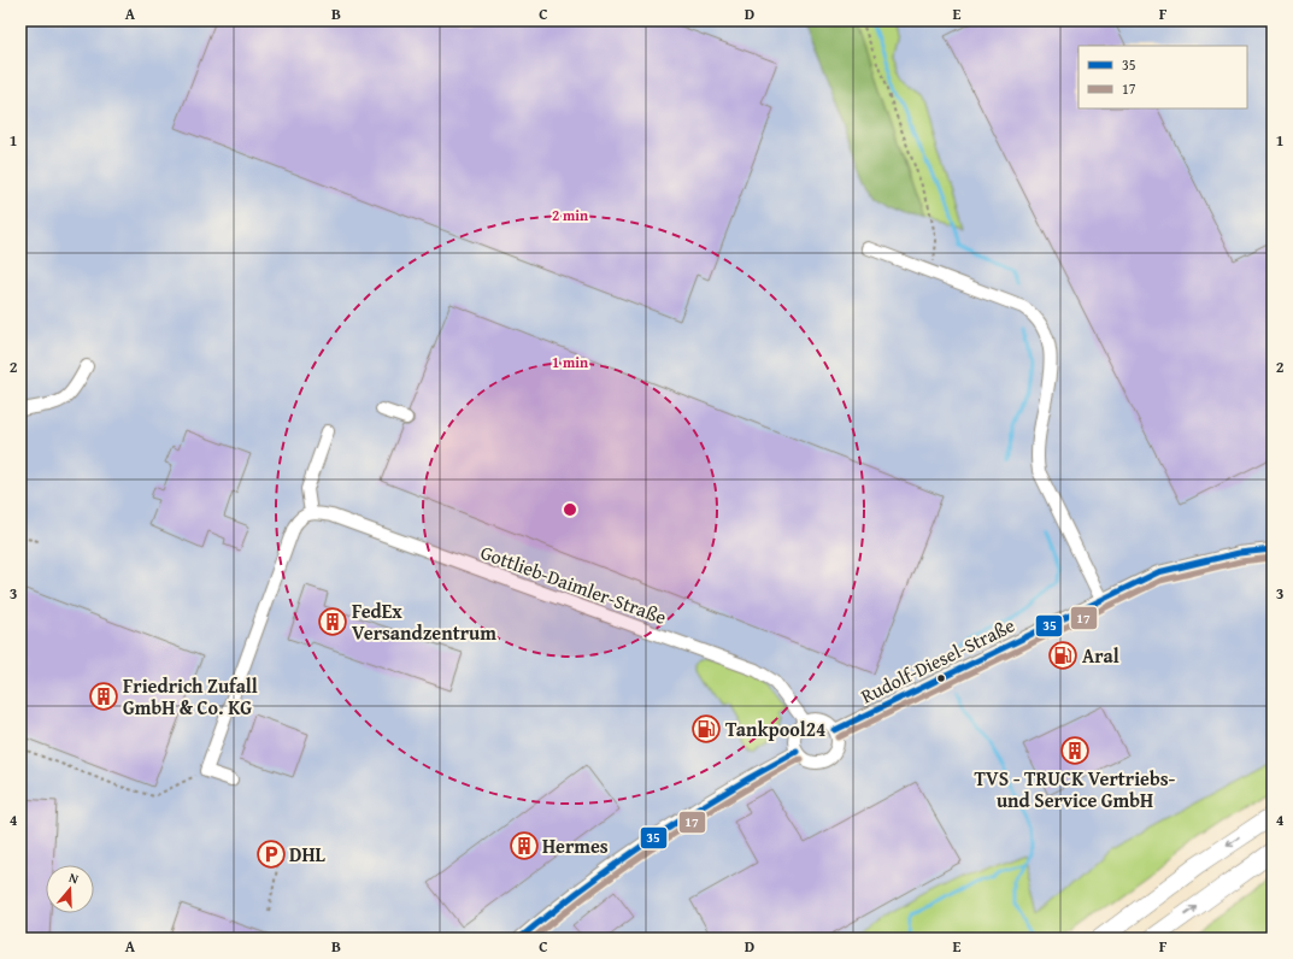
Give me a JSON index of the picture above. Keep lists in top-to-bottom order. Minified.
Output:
{"streets":{"street":["Gottlieb-Daimler-Straße","Rudolf-Diesel-Straße"]},"crossings":[["Gottlieb-Daimler-Straße","Rudolf-Diesel-Straße"]],"places":{"building":["FedEx Versandzentrum","Friedrich Zufall GmbH & Co. KG","TVS - TRUCK Vertriebs- und Service GmbH","Hermes"],"fuel station":["Aral","Tankpool24"],"parking":["DHL"]},"lines":["transit line 35","transit line 17"],"legend":["35","17"],"north":"top","grid":{"columns":["A","B","C","D","E","F"],"rows":["1","2","3","4"]},"rings":["2 min","1 min"]}
